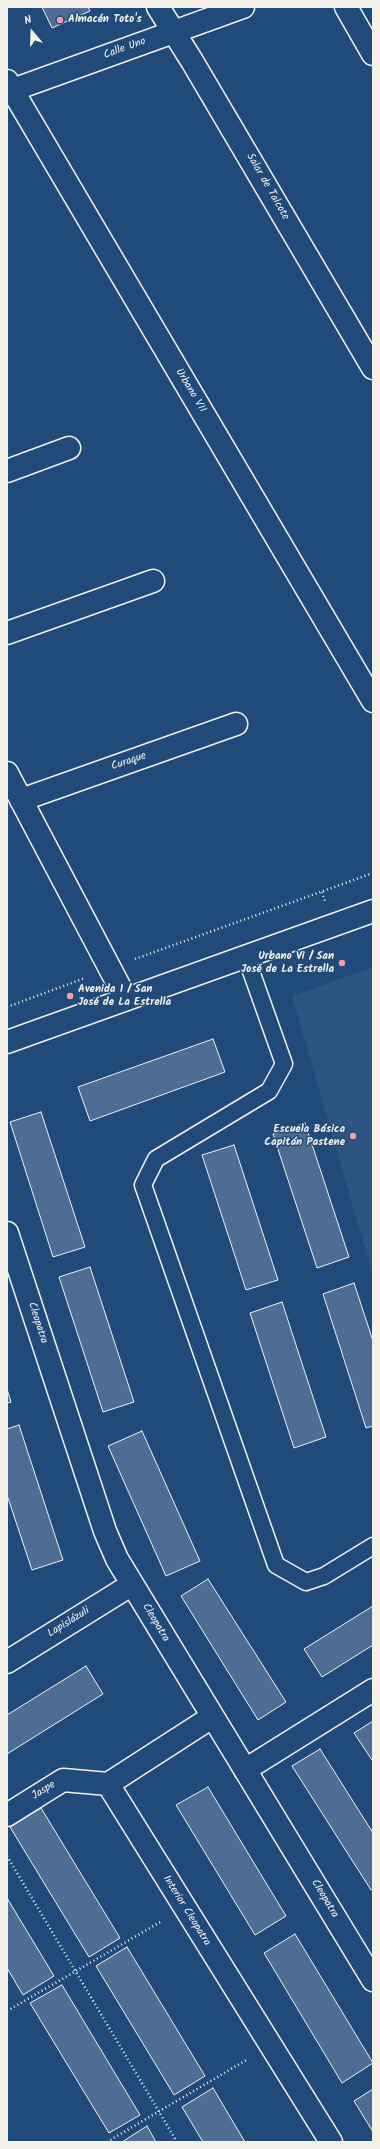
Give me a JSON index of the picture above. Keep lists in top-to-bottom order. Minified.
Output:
{"streets":{"street":["Calle Uno","Salar de Talcote","Urbano VII","Curaque","Cleopatra","Lapislázuli","Jaspe","Interior Cleopatra"]},"crossings":[["Calle Uno","Salar de Talcote"],["Calle Uno","Urbano VII"],["Cleopatra","Lapislázuli"],["Jaspe","Interior Cleopatra"]],"places":["Almacén Toto's","Urbano Vi / San José de La Estrella","Avenida 1 / San José de La Estrella","Escuela Básica Capitán Pastene"],"north":"top"}
